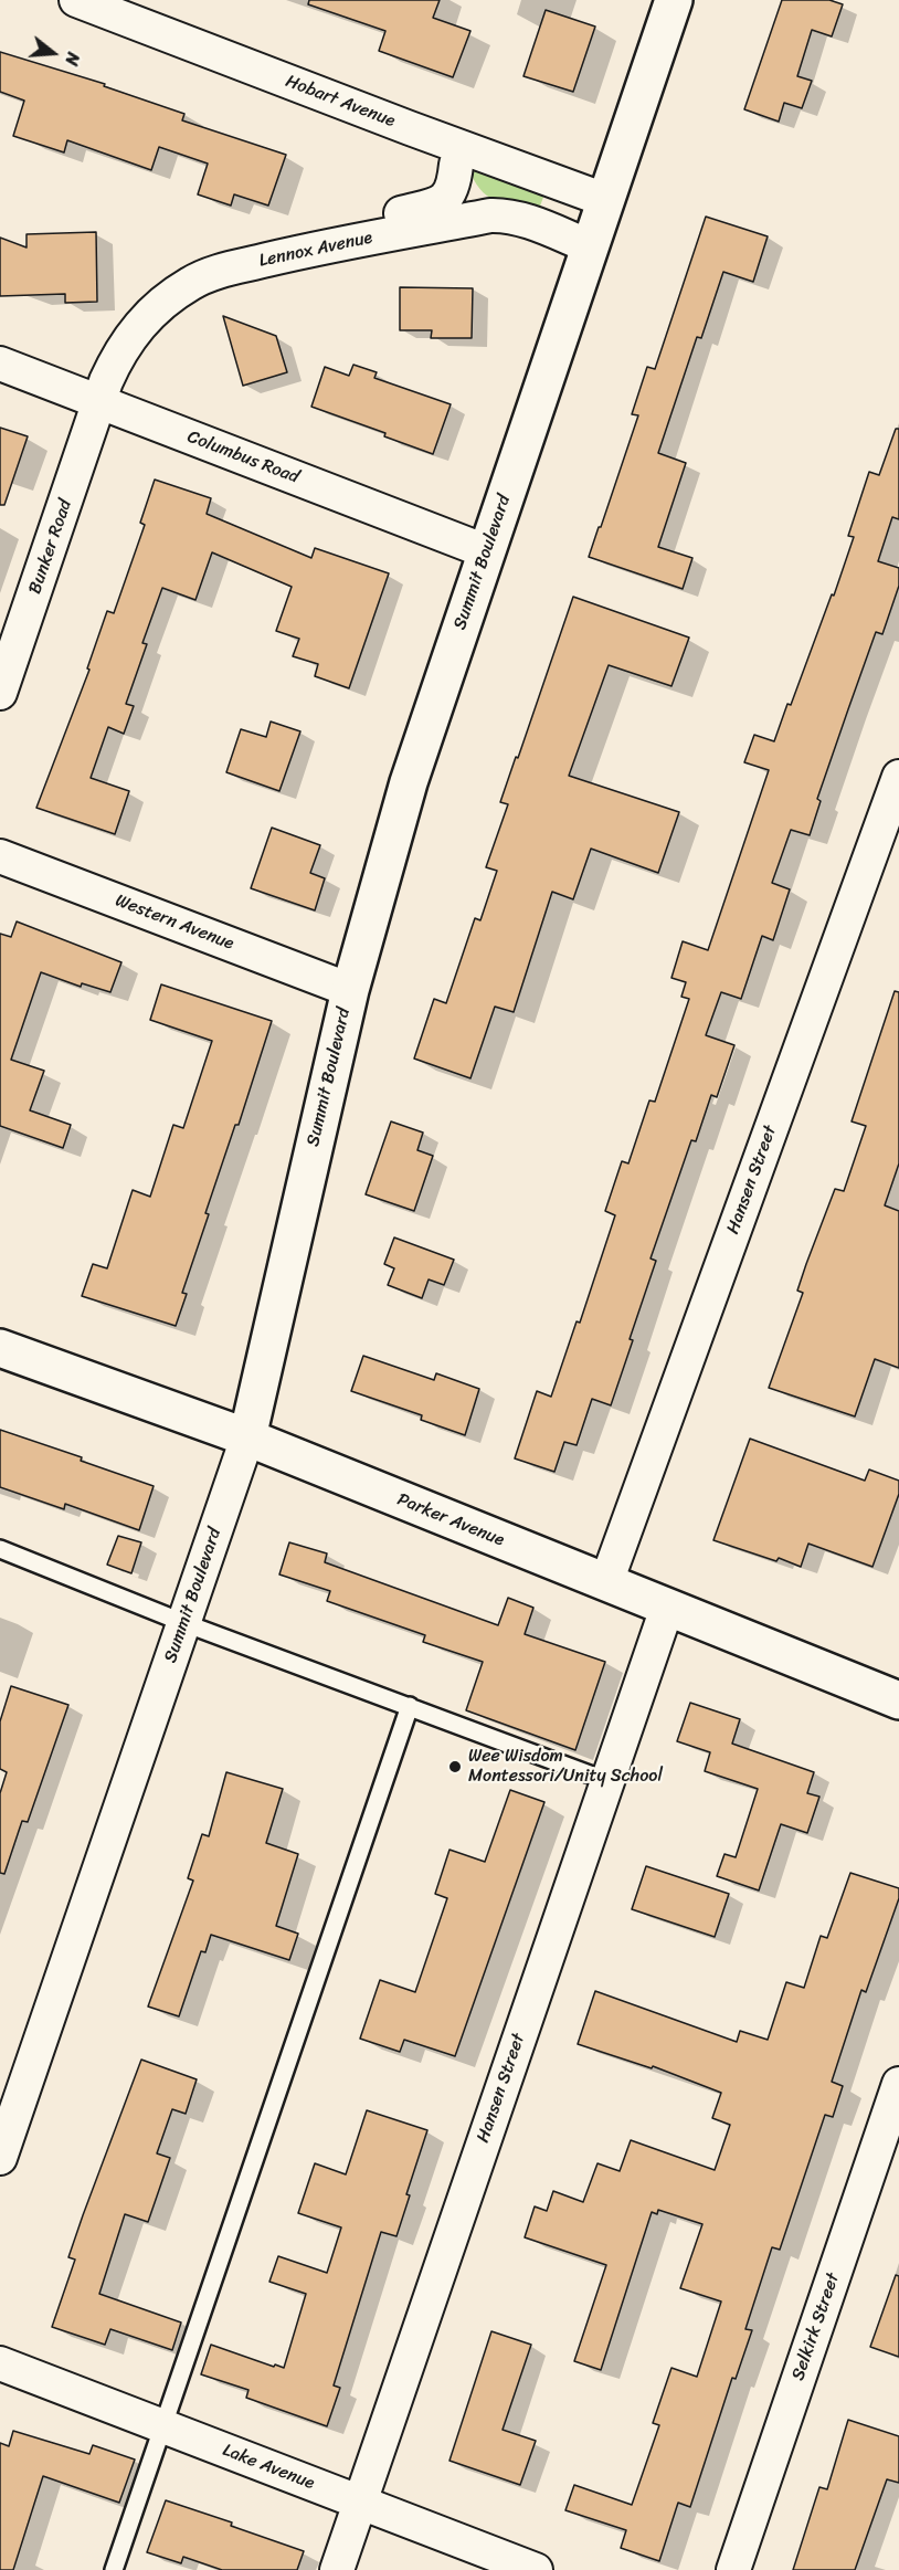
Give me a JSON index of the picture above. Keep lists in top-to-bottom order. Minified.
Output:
{"streets":{"street":["Hobart Avenue","Lennox Avenue","Columbus Road","Bunker Road","Summit Boulevard","Western Avenue","Hansen Street","Parker Avenue","Selkirk Street","Lake Avenue"]},"crossings":[["Hobart Avenue","Summit Boulevard"],["Lennox Avenue","Columbus Road"],["Lennox Avenue","Bunker Road"],["Lennox Avenue","Summit Boulevard"],["Columbus Road","Bunker Road"],["Columbus Road","Summit Boulevard"],["Summit Boulevard","Western Avenue"],["Summit Boulevard","Parker Avenue"],["Hansen Street","Parker Avenue"],["Hansen Street","Lake Avenue"]],"places":["Wee Wisdom Montessori/Unity School"],"north":"right"}
